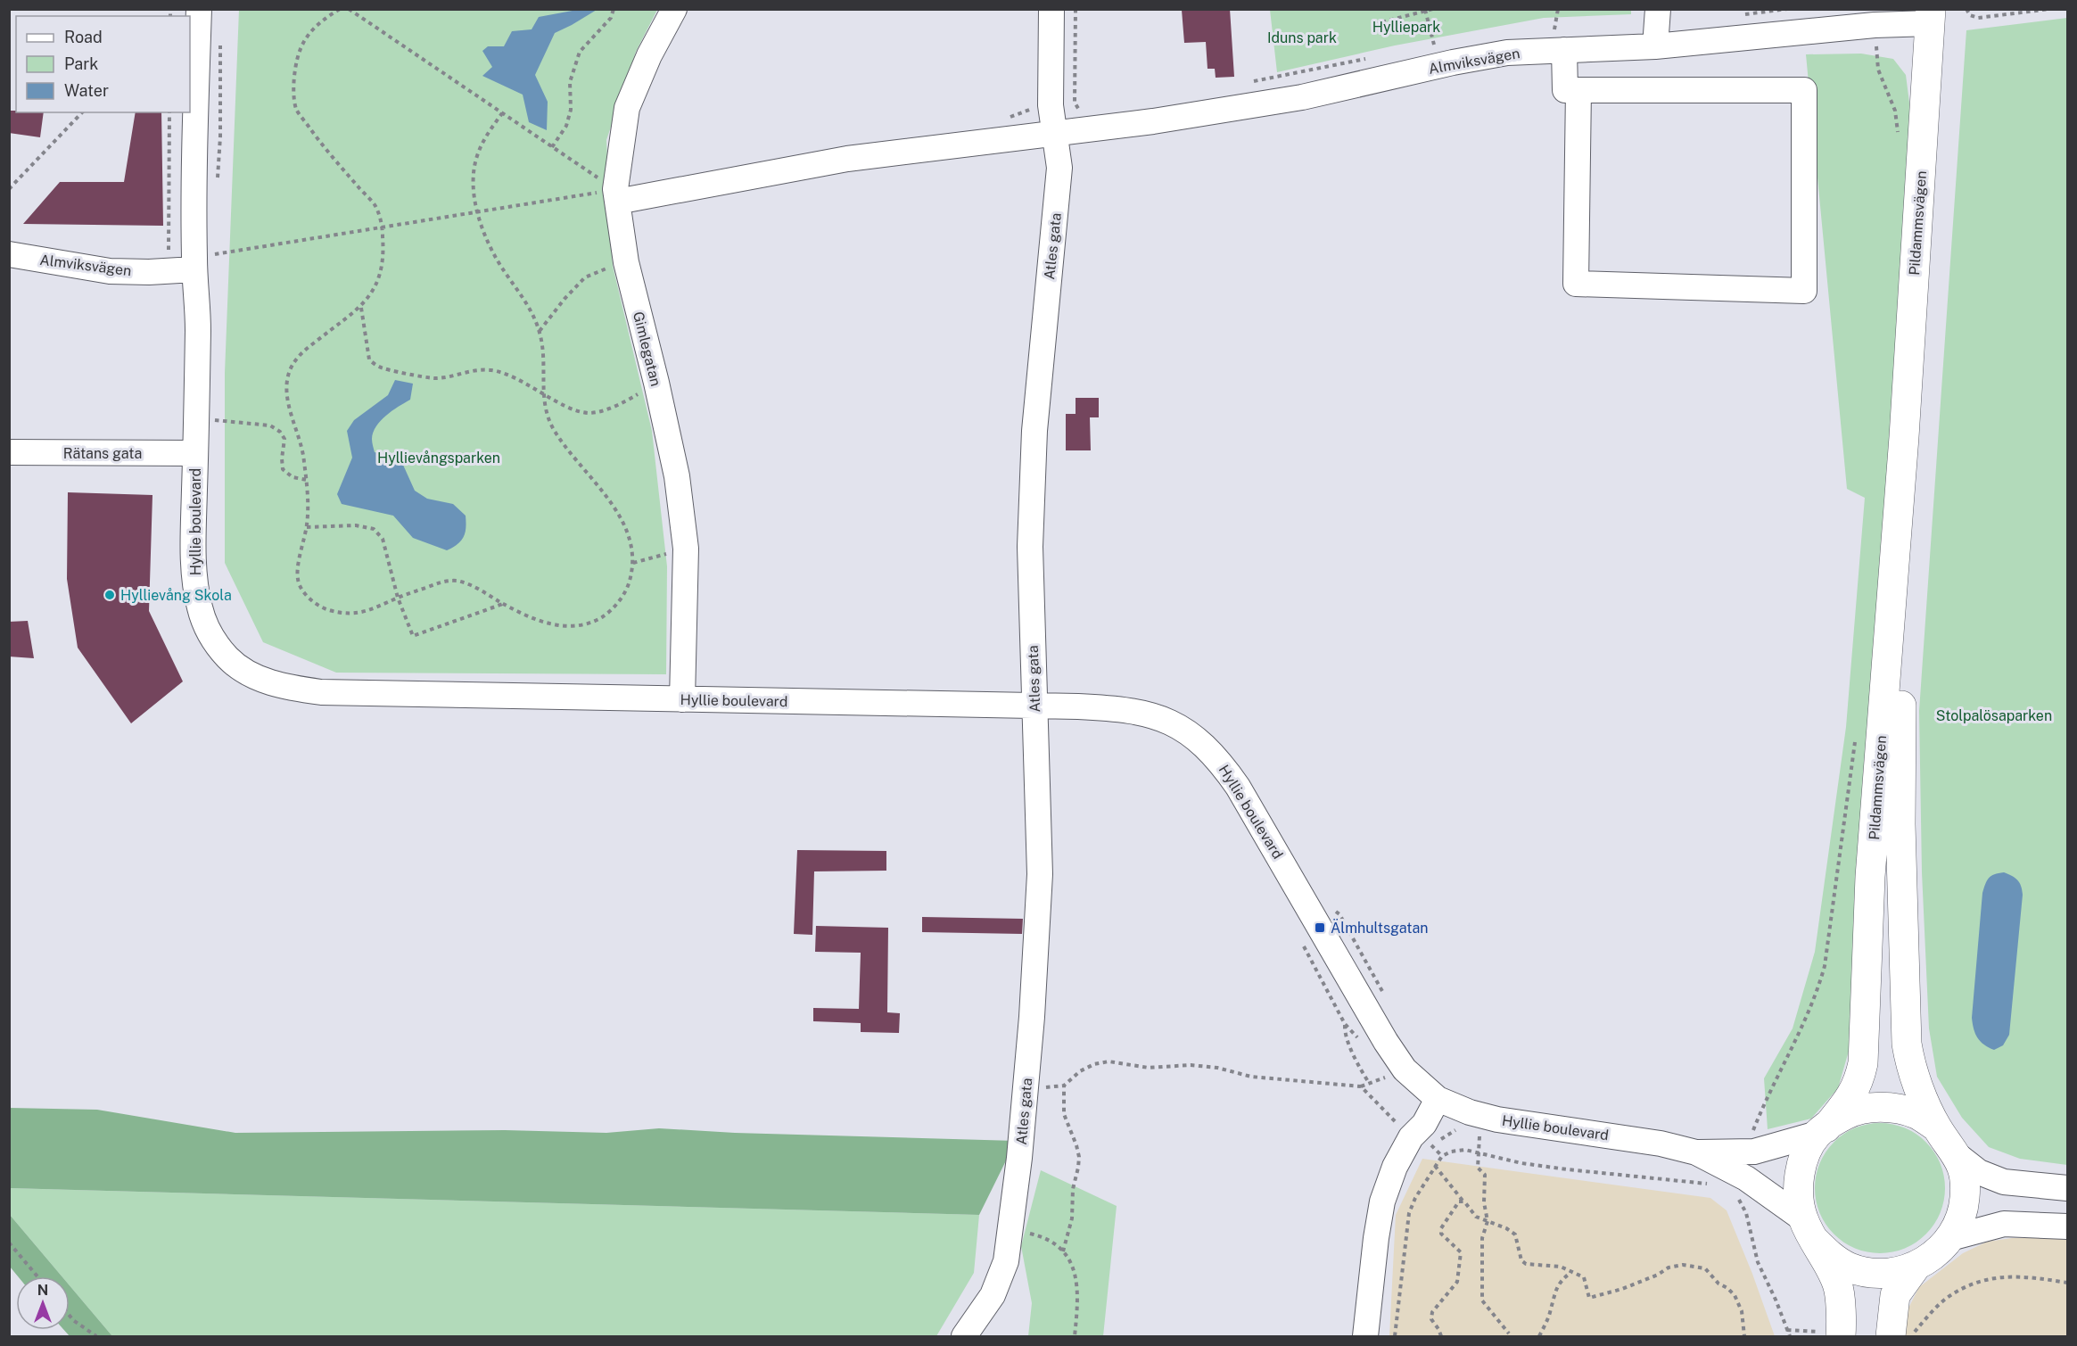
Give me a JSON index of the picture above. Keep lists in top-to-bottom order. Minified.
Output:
{"streets":{"main road":["Pildammsvägen"],"street":["Almviksvägen","Atles gata","Gimlegatan","Rätans gata","Hyllie boulevard"]},"crossings":[["Almviksvägen","Pildammsvägen"],["Almviksvägen","Atles gata"],["Almviksvägen","Gimlegatan"],["Almviksvägen","Hyllie boulevard"],["Pildammsvägen","Hyllie boulevard"],["Atles gata","Hyllie boulevard"],["Gimlegatan","Hyllie boulevard"],["Rätans gata","Hyllie boulevard"]],"parks":["Hylliepark","Iduns park","Hyllievångsparken","Stolpalösaparken"],"places":{"other":["Hyllievång Skola"],"transit":["Älmhultsgatan"]},"legend":["Road","Park","Water"],"north":"top"}
